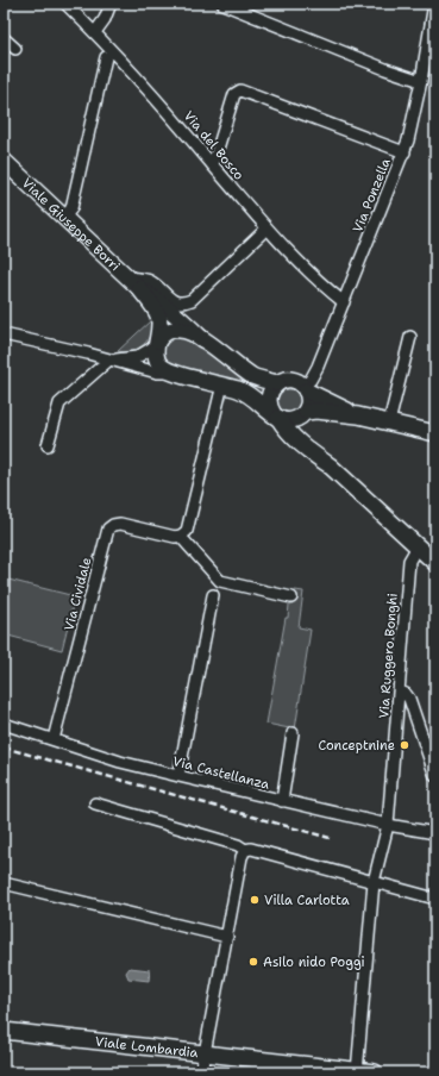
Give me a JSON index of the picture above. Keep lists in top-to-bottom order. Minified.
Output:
{"streets":{"main road":["Viale Giuseppe Borri","Viale Lombardia"],"street":["Via del Bosco","Via Ponzella","Via Cividale","Via Ruggero Bonghi","Via Castellanza"]},"crossings":[["Via del Bosco","Via Ponzella"],["Via Cividale","Via Castellanza"],["Via Ruggero Bonghi","Via Castellanza"],["Via Ruggero Bonghi","Viale Lombardia"]],"places":["Conceptnine","Villa Carlotta","Asilo nido Poggi"]}
